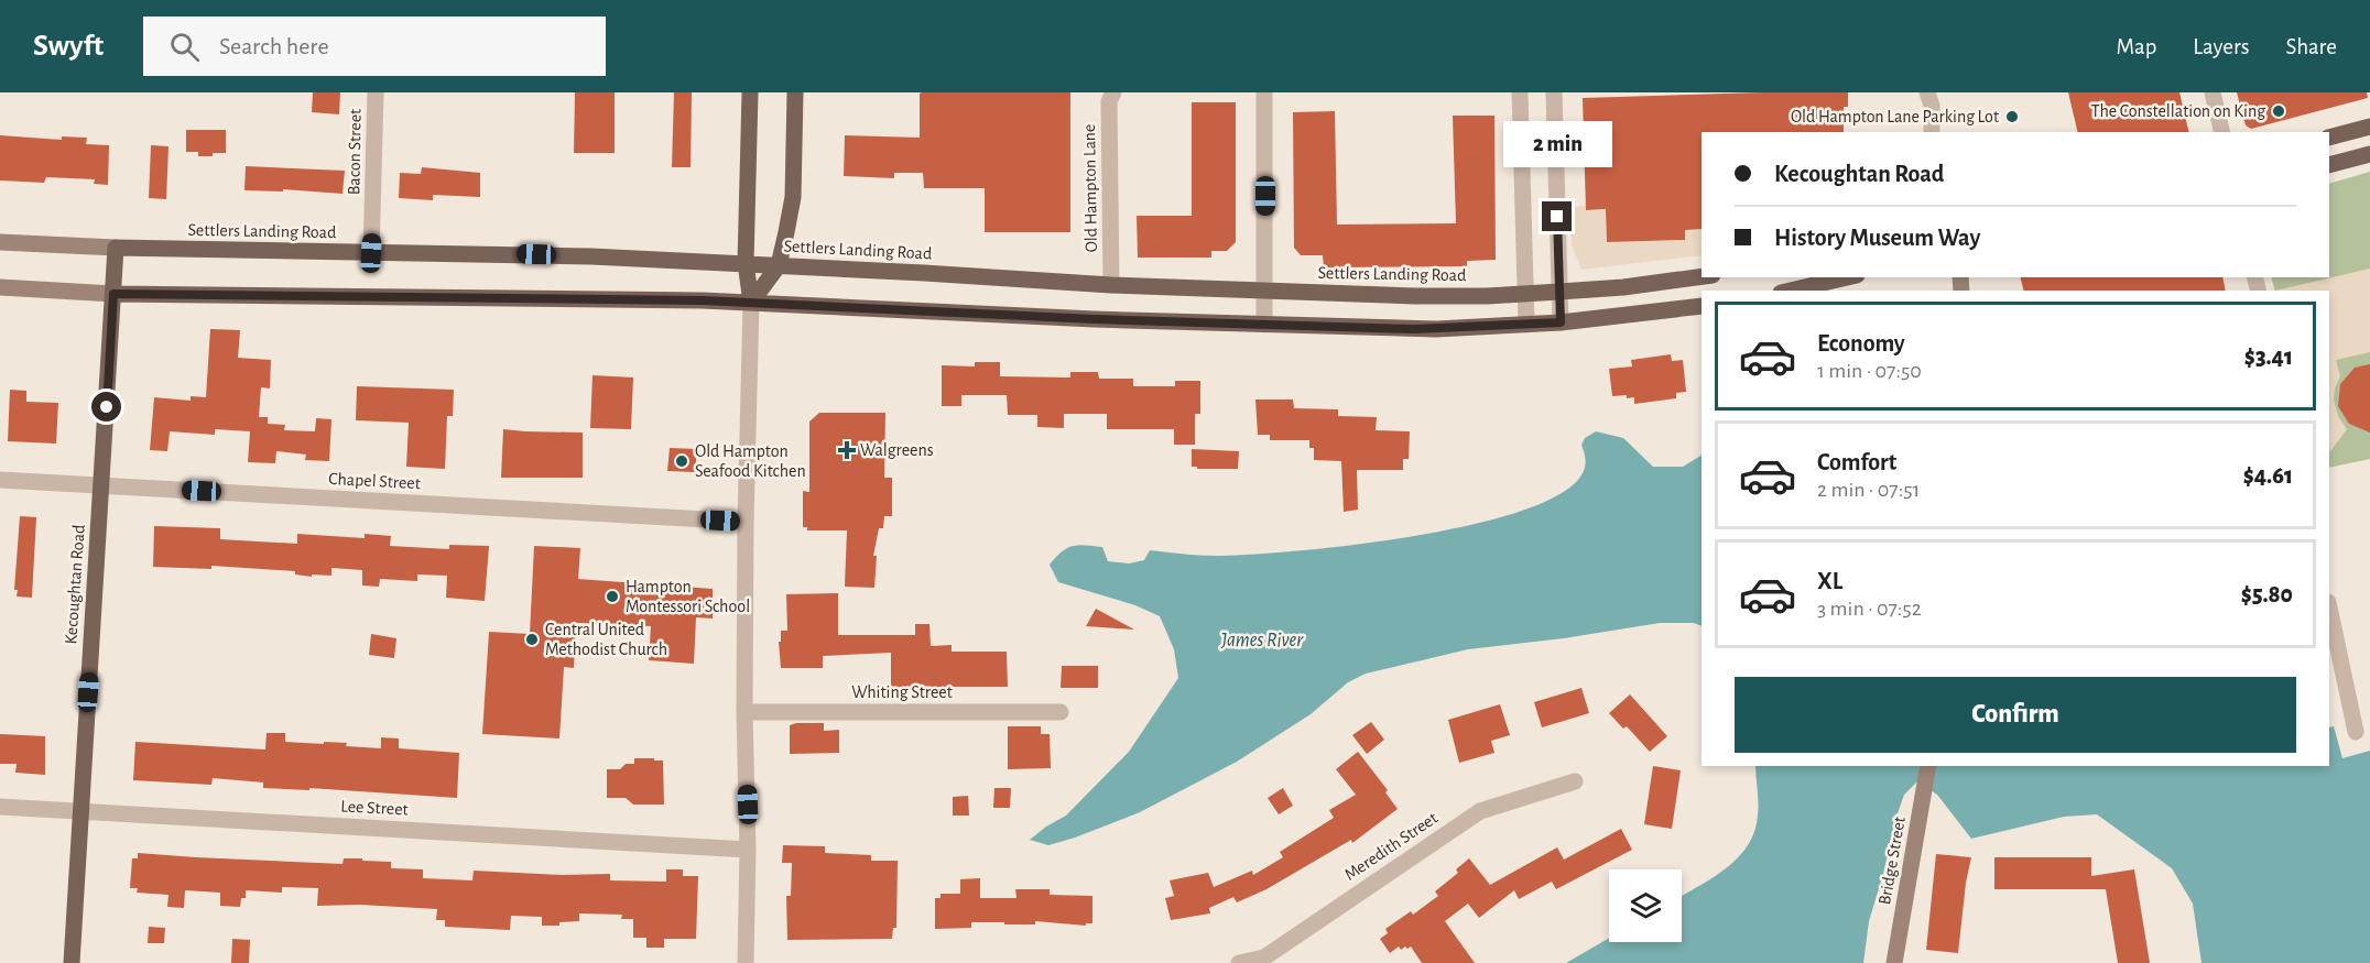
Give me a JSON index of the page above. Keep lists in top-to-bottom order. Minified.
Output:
{"streets":{"main road":["Settlers Landing Road","Kecoughtan Road","Bridge Street"],"street":["Bacon Street","Old Hampton Lane","Chapel Street","Whiting Street","Lee Street","Meredith Street"]},"crossings":[["Bacon Street","Settlers Landing Road"],["Old Hampton Lane","Settlers Landing Road"],["Settlers Landing Road","Kecoughtan Road"],["Chapel Street","Kecoughtan Road"],["Kecoughtan Road","Lee Street"]],"water":["James River"],"places":{"other":["The Constellation on King","Old Hampton Lane Parking Lot","Old Hampton Seafood Kitchen","Hampton Montessori School","Central United Methodist Church"],"health":["Walgreens"]},"page":{"header":"Swyft","search":"Search here","nav":["Map","Layers","Share"],"bubble":"2 min","banner":["Kecoughtan Road","History Museum Way"],"list":[{"name":"Economy","note":"1 min · 07:50","value":"$3.41"},{"name":"Comfort","note":"2 min · 07:51","value":"$4.61"},{"name":"XL","note":"3 min · 07:52","value":"$5.80"}],"buttons":"Confirm"}}
